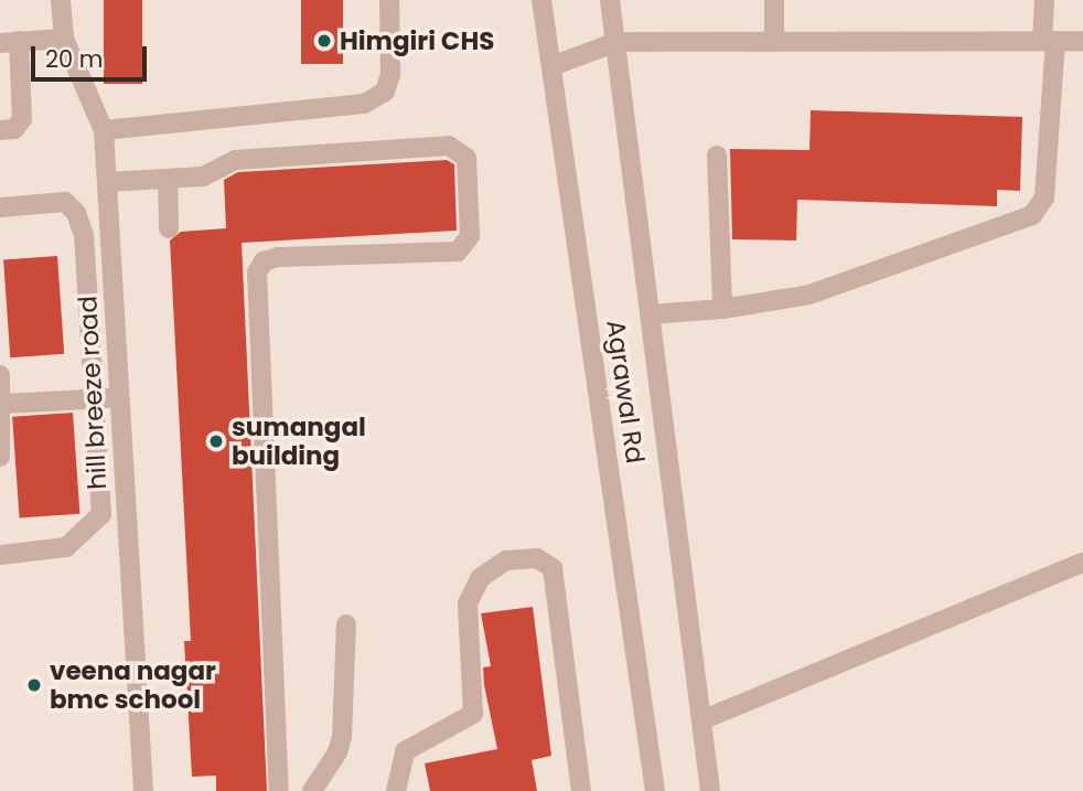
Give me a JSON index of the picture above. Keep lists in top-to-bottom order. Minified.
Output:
{"streets":{"street":["Agrawal Rd","hill breeze road"]},"places":["Himgiri CHS","sumangal building","veena nagar bmc school"],"scale_bar":"20 m"}
